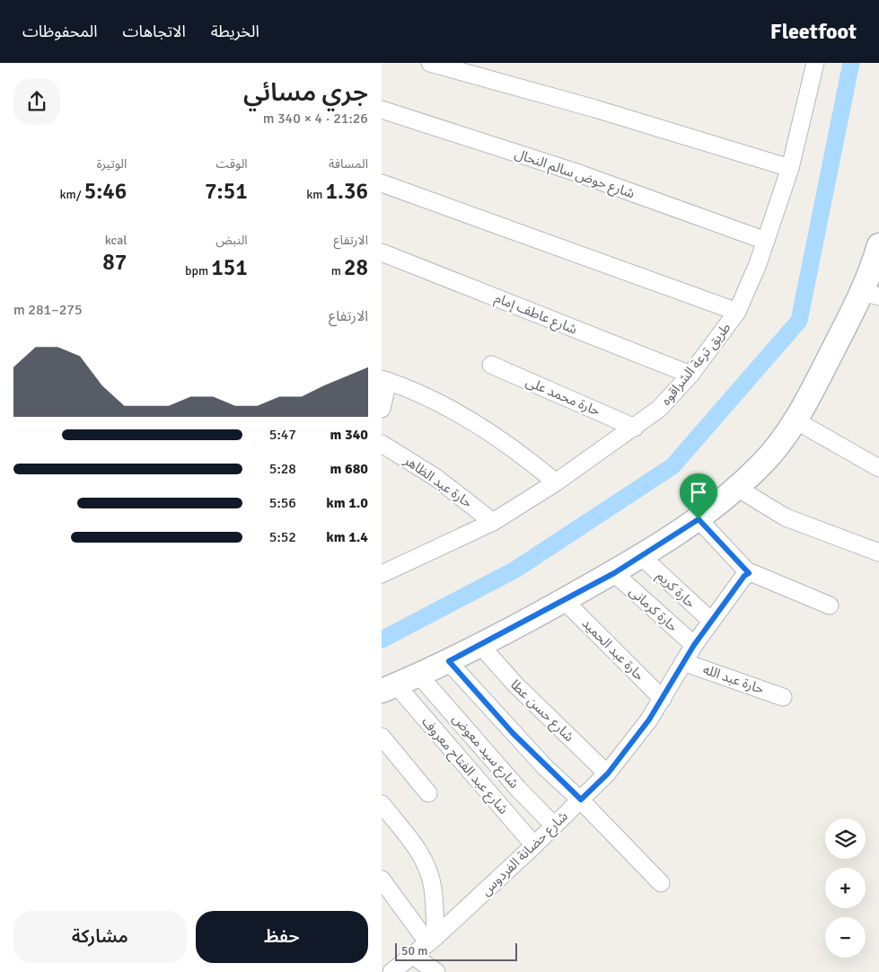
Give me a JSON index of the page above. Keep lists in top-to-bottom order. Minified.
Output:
{"streets":{"street":["شارع حوض سالم النحال","شارع عاطف إمام","طريق ترعة الشراقوه","حارة محمد على","حارة عبد الظاهر","حارة كريم","حارة كرمانى","حارة عبد الحميد","حارة عبد الله","شارع حسن عطا","شارع سيد معوض","شارع عبد الفتاح معروف","شارع حضانة الفردوس"]},"crossings":[["شارع حوض سالم النحال","طريق ترعة الشراقوه"],["شارع عاطف إمام","طريق ترعة الشراقوه"],["طريق ترعة الشراقوه","حارة محمد على"],["طريق ترعة الشراقوه","حارة عبد الظاهر"],["حارة كريم","شارع حضانة الفردوس"],["حارة كرمانى","شارع حضانة الفردوس"],["حارة عبد الحميد","شارع حضانة الفردوس"],["حارة عبد الله","شارع حضانة الفردوس"],["شارع حسن عطا","شارع حضانة الفردوس"],["شارع سيد معوض","شارع حضانة الفردوس"],["شارع عبد الفتاح معروف","شارع حضانة الفردوس"]],"scale_bar":"50 m","page":{"header":"Fleetfoot","nav":["الخريطة","الاتجاهات","المحفوظات"],"heading":["جري مسائي","21:26 · 4 × 340 m"],"stats":[["المسافة","1.36 km"],["الوقت","7:51"],["الوتيرة","5:46 /km"],["الارتفاع","28 m"],["النبض","151 bpm"],["kcal","87"]],"chart":["الارتفاع","275–281 m"],"list":[{"name":"340 m","note":"5:47"},{"name":"680 m","note":"5:28"},{"name":"1.0 km","note":"5:56"},{"name":"1.4 km","note":"5:52"}],"map_buttons":["+","−"],"buttons":["حفظ","مشاركة"],"scale":"50 m"}}
